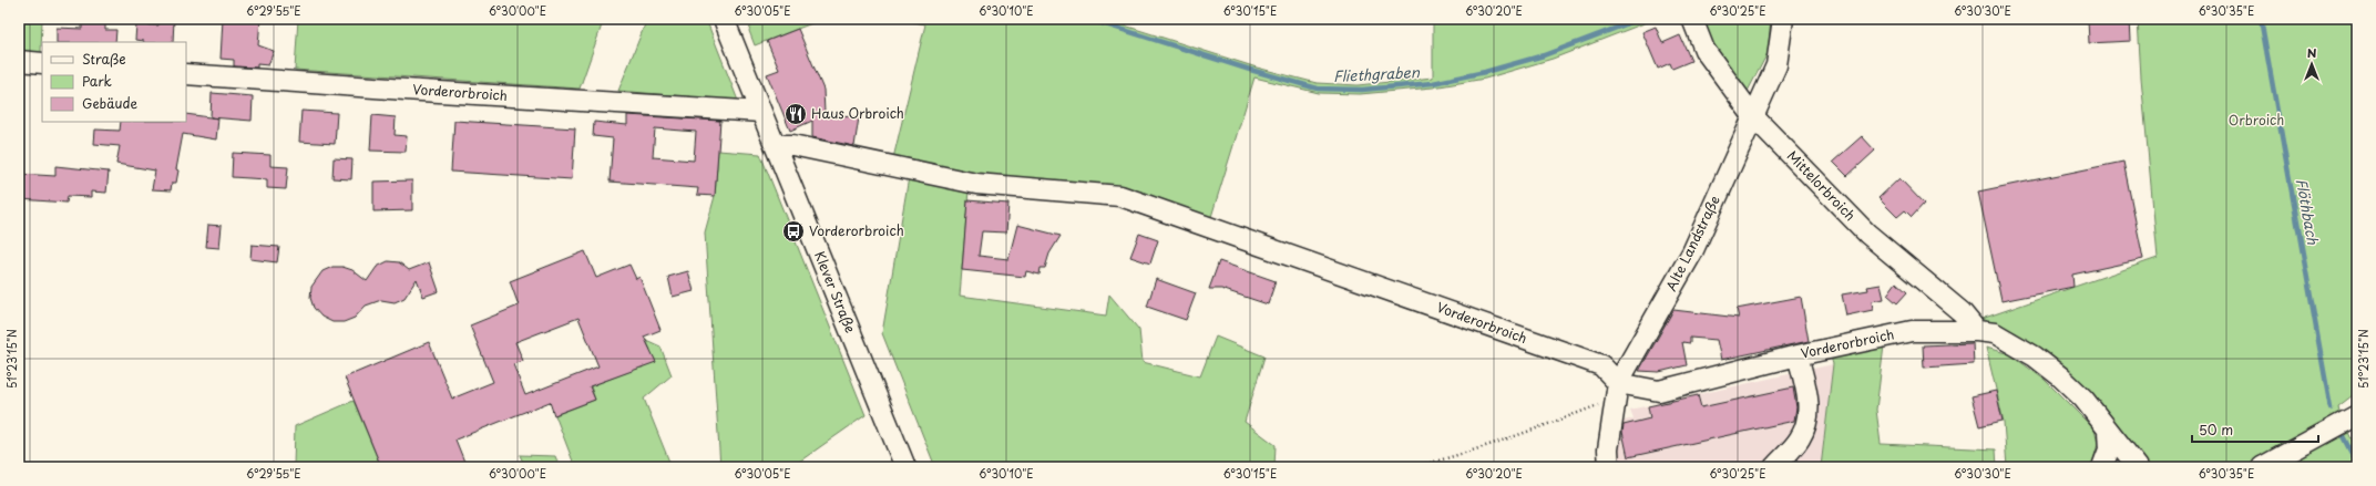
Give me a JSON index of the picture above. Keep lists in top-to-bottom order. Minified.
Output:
{"streets":{"street":["Vorderorbroich","Mittelorbroich","Alte Landstraße","Klever Straße"]},"crossings":[["Vorderorbroich","Mittelorbroich"],["Vorderorbroich","Alte Landstraße"],["Vorderorbroich","Klever Straße"],["Mittelorbroich","Alte Landstraße"]],"water":["Fliethgraben","Flöthbach"],"parks":["Orbroich"],"places":{"restaurant":["Haus Orbroich"],"bus stop":["Vorderorbroich"]},"legend":["Straße","Park","Gebäude"],"scale_bar":"50 m","north":"top","coordinates":["6°29'55\"E","6°30'00\"E","6°30'05\"E","6°30'10\"E","6°30'15\"E","6°30'20\"E","6°30'25\"E","6°30'30\"E","6°30'35\"E","51°23'15\"N"]}
